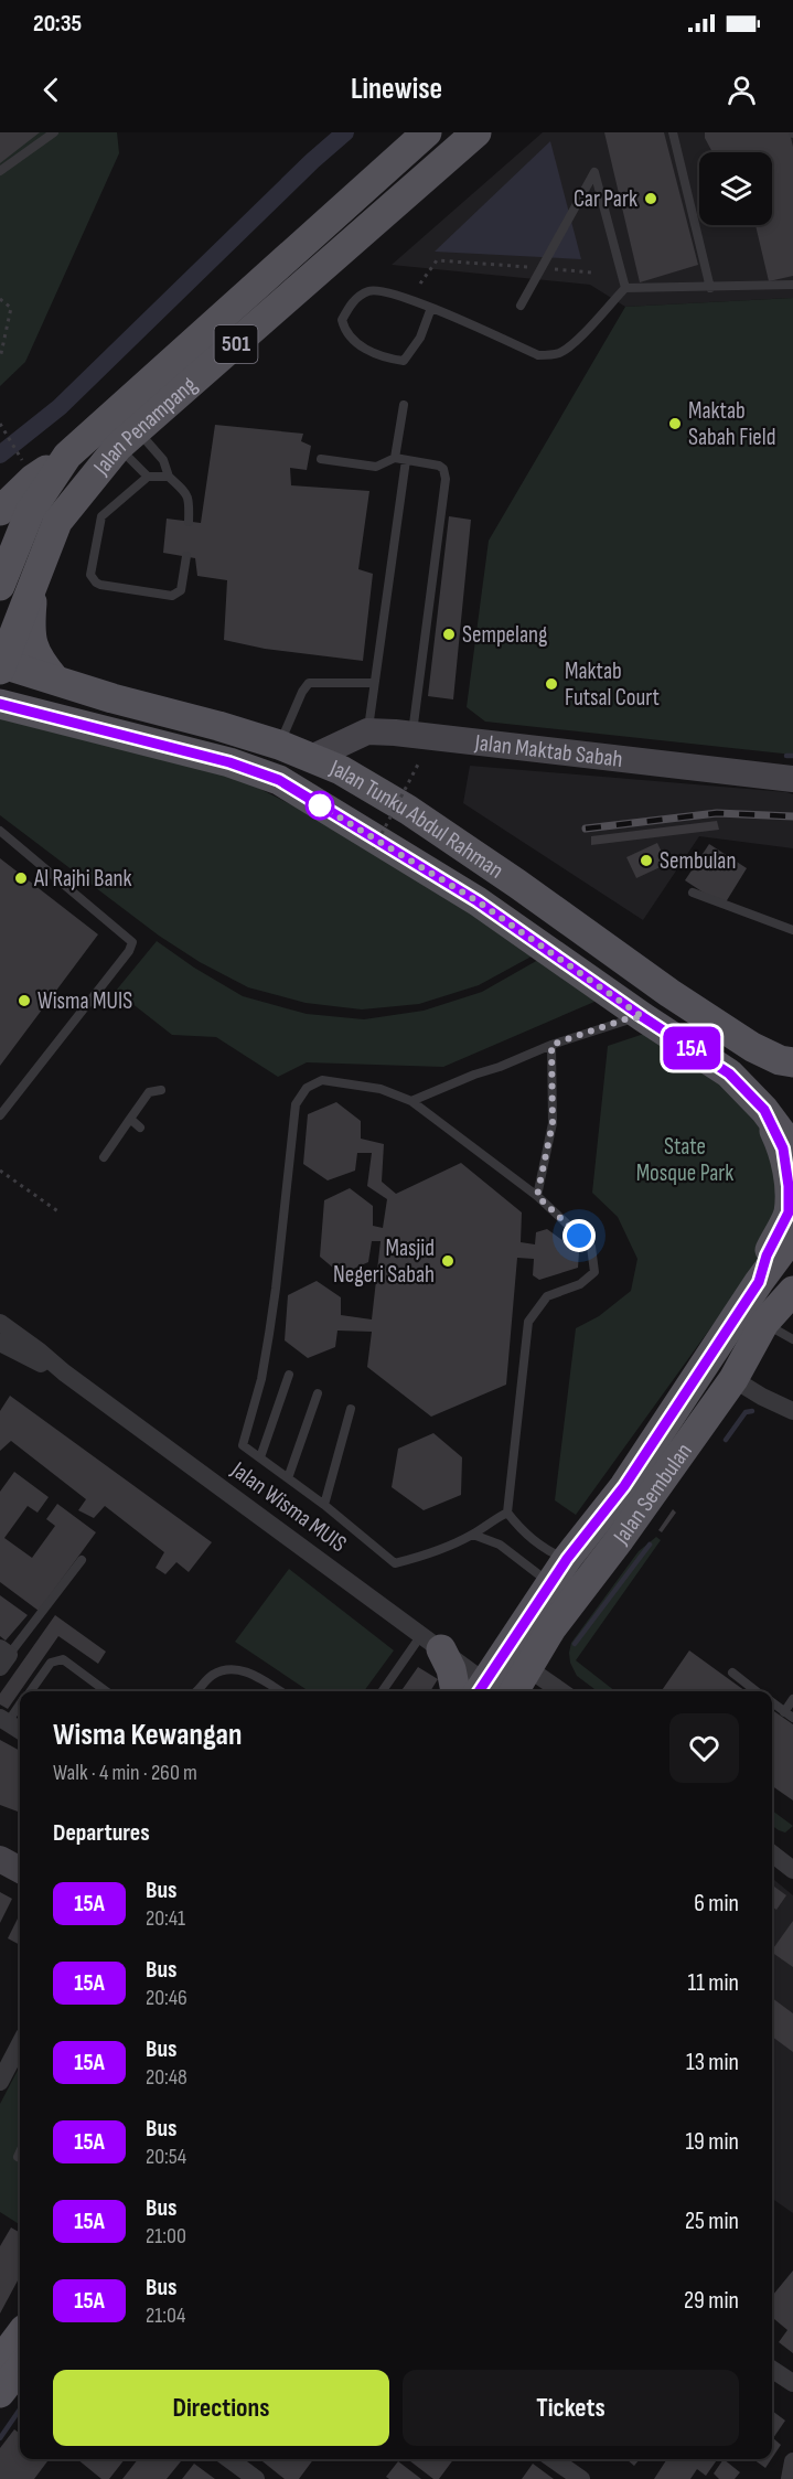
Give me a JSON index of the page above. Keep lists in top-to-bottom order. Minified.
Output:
{"streets":{"main road":["501","Jalan Penampang","Jalan Tunku Abdul Rahman","Jalan Sembulan"],"street":["Jalan Maktab Sabah","Jalan Wisma MUIS"]},"crossings":[["Jalan Penampang","Jalan Tunku Abdul Rahman"]],"parks":["State Mosque Park"],"places":["Car Park","Maktab Sabah Field","Sempelang","Maktab Futsal Court","Sembulan","Al Rajhi Bank","Wisma MUIS","Masjid Negeri Sabah"],"lines":["bus line 15A"],"page":{"status":"20:35","header":"Linewise","on_map":"15A","heading":[["Wisma Kewangan","Walk · 4 min · 260 m"],"Departures"],"list":[{"mark":"15A","name":"Bus","note":"20:41","value":"6 min"},{"mark":"15A","name":"Bus","note":"20:46","value":"11 min"},{"mark":"15A","name":"Bus","note":"20:48","value":"13 min"},{"mark":"15A","name":"Bus","note":"20:54","value":"19 min"},{"mark":"15A","name":"Bus","note":"21:00","value":"25 min"},{"mark":"15A","name":"Bus","note":"21:04","value":"29 min"}],"buttons":["Directions","Tickets"]}}
